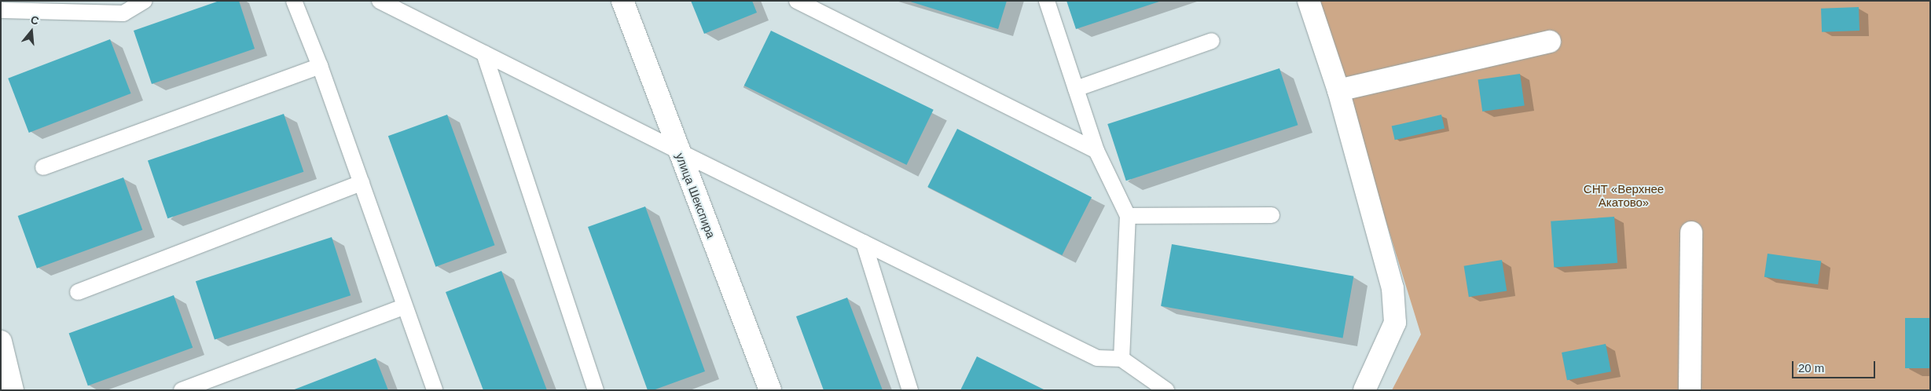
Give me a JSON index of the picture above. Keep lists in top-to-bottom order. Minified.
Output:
{"streets":{"street":["улица Шекспира"]},"parks":["СНТ «Верхнее Акатово»"],"scale_bar":"20 m","north":"top"}
